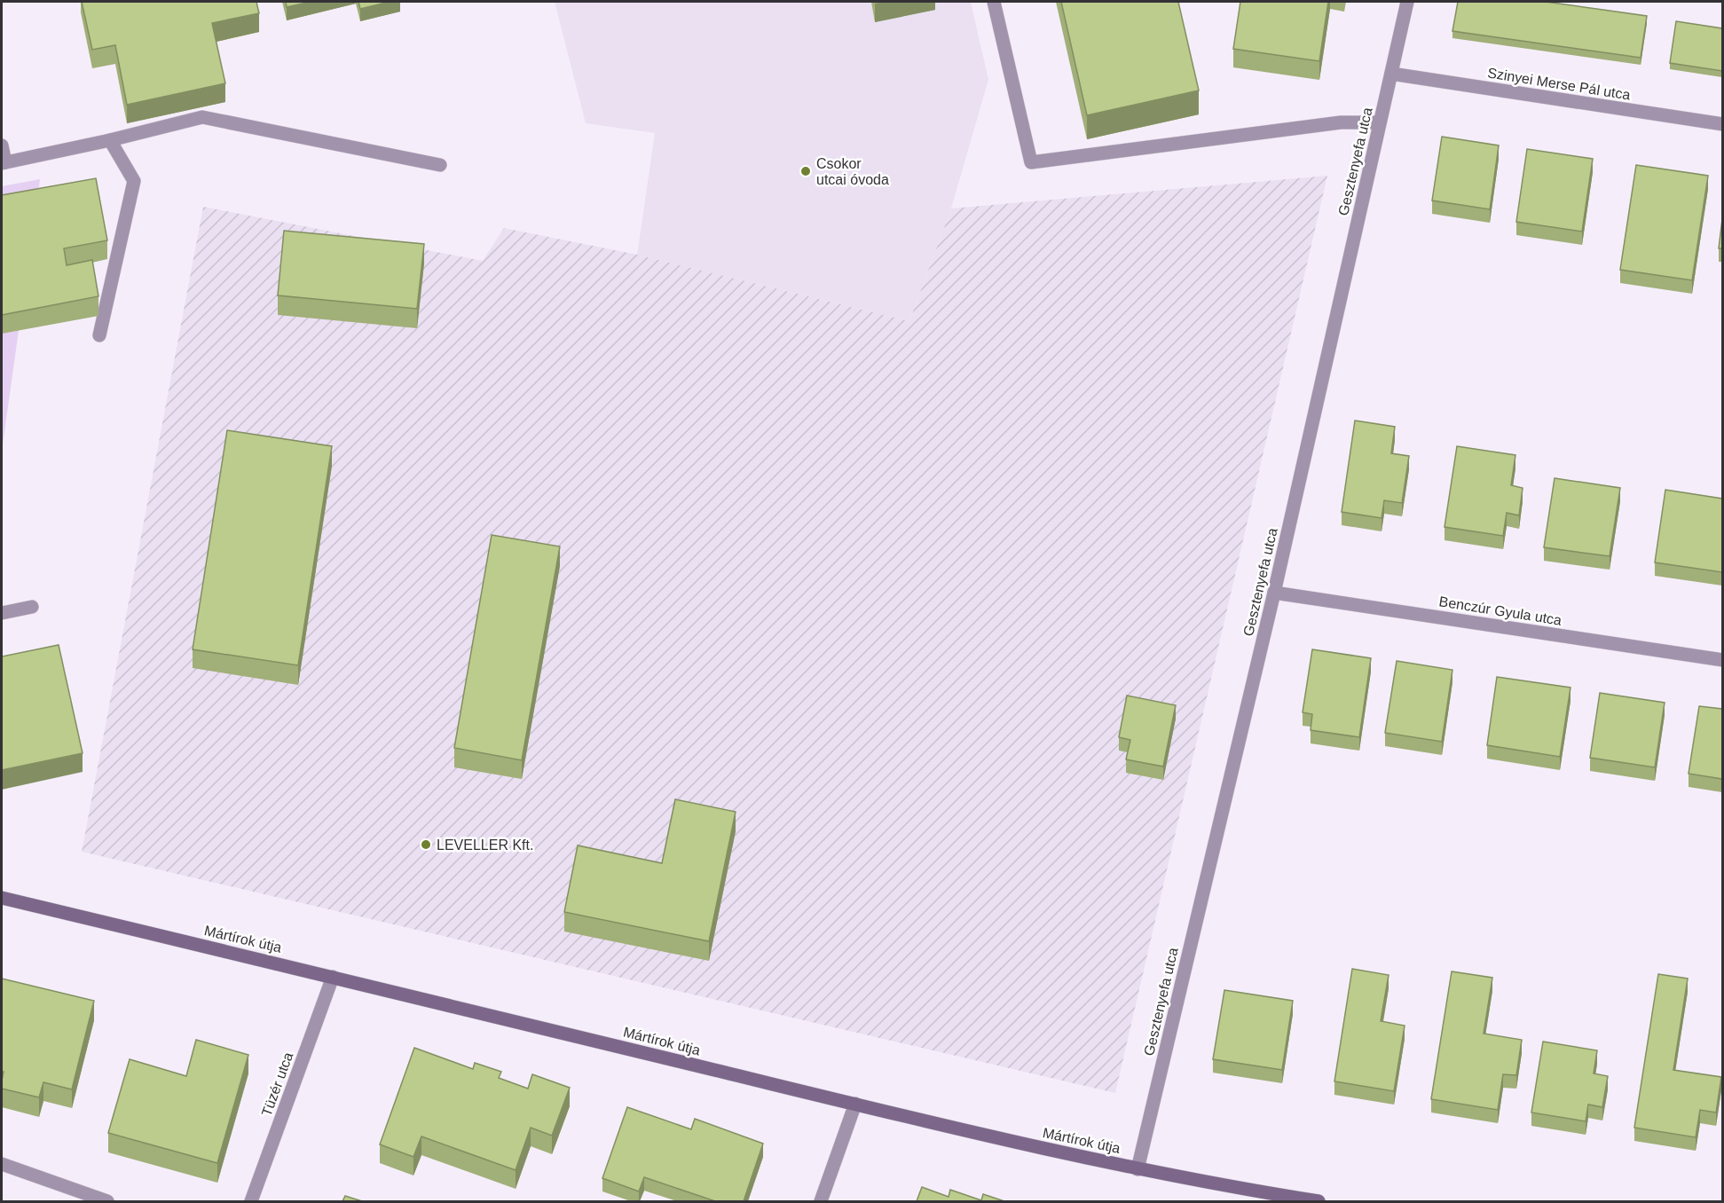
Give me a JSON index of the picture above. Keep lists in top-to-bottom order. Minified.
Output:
{"streets":{"street":["Szinyei Merse Pál utca","Gesztenyefa utca","Benczúr Gyula utca","Mártírok útja","Tüzér utca"]},"crossings":[["Szinyei Merse Pál utca","Gesztenyefa utca"],["Gesztenyefa utca","Benczúr Gyula utca"],["Gesztenyefa utca","Mártírok útja"],["Mártírok útja","Tüzér utca"]],"places":["Csokor utcai óvoda","LEVELLER Kft."]}
